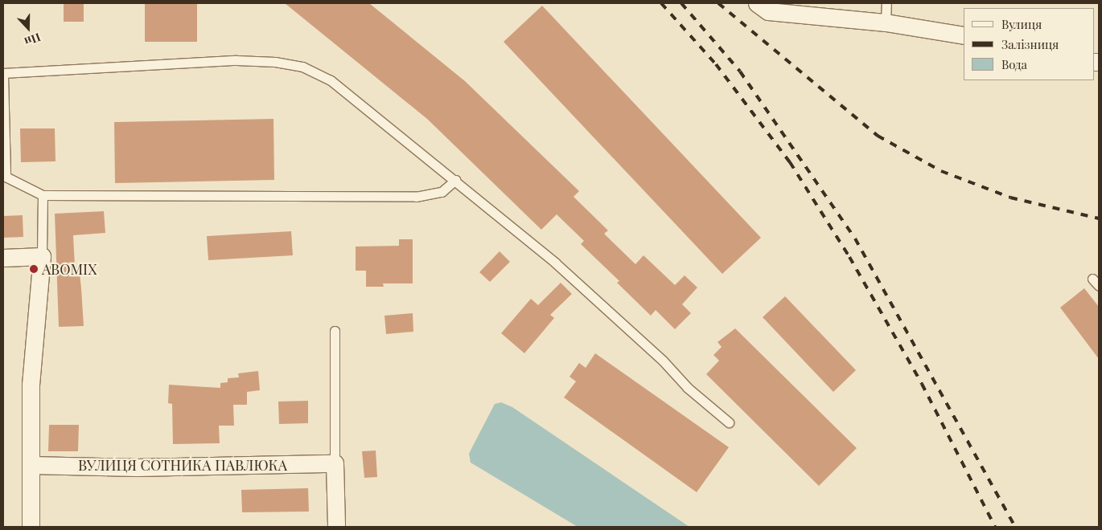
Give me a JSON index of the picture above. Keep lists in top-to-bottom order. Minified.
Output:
{"streets":{"street":["ВУЛИЦЯ СОТНИКА ПАВЛЮКА"]},"places":["ABOMIX"],"legend":["Вулиця","Залізниця","Вода"],"north":"bottom"}
